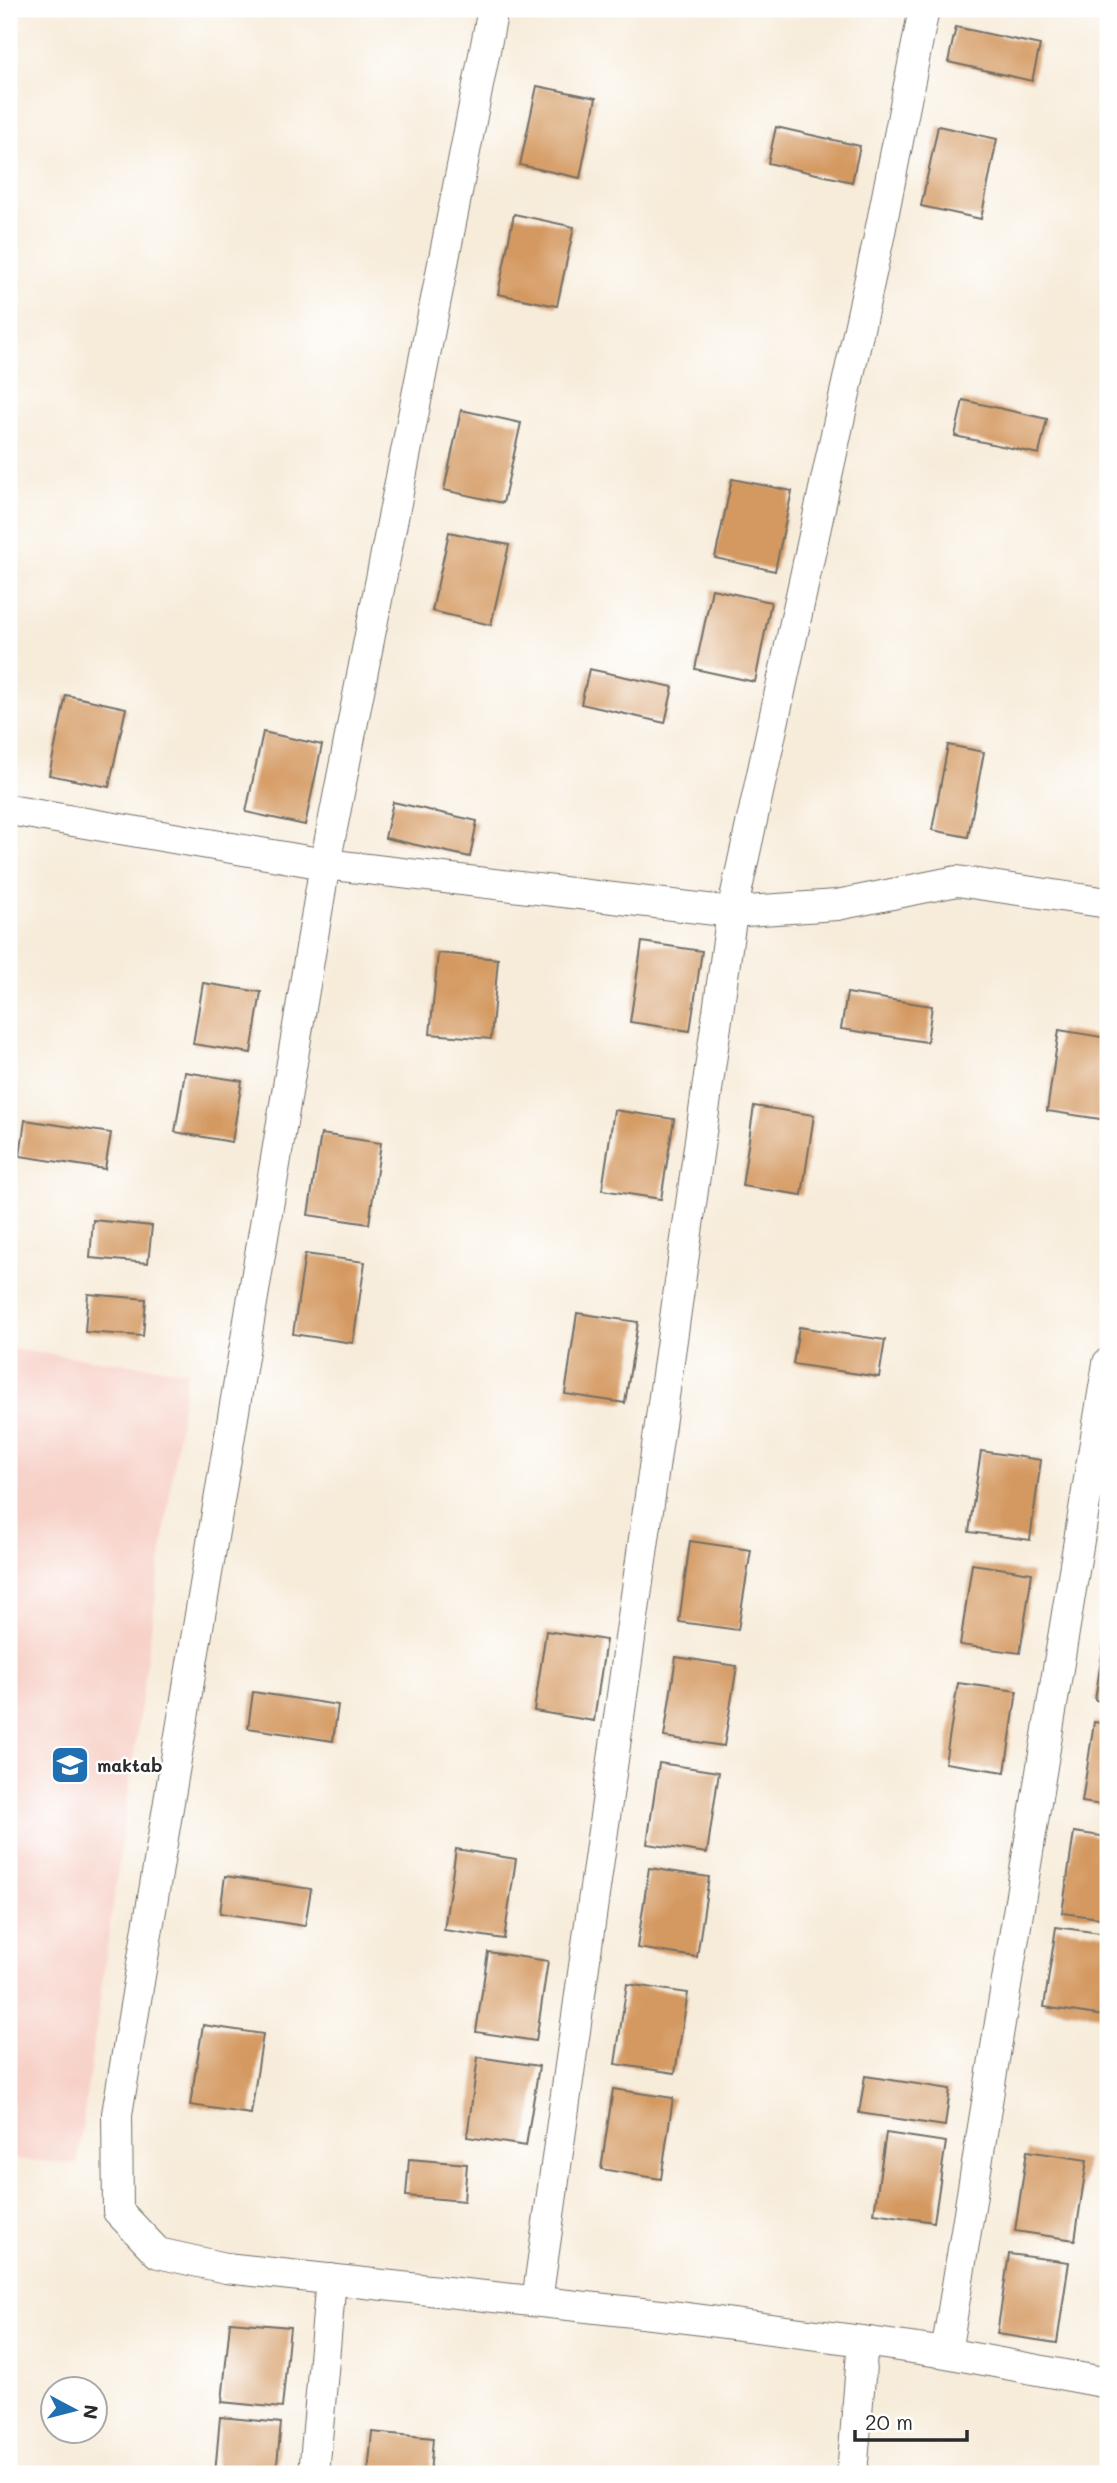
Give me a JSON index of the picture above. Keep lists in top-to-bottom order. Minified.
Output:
{"places":{"school or university":["maktab"]},"scale_bar":"20 m","north":"right"}
